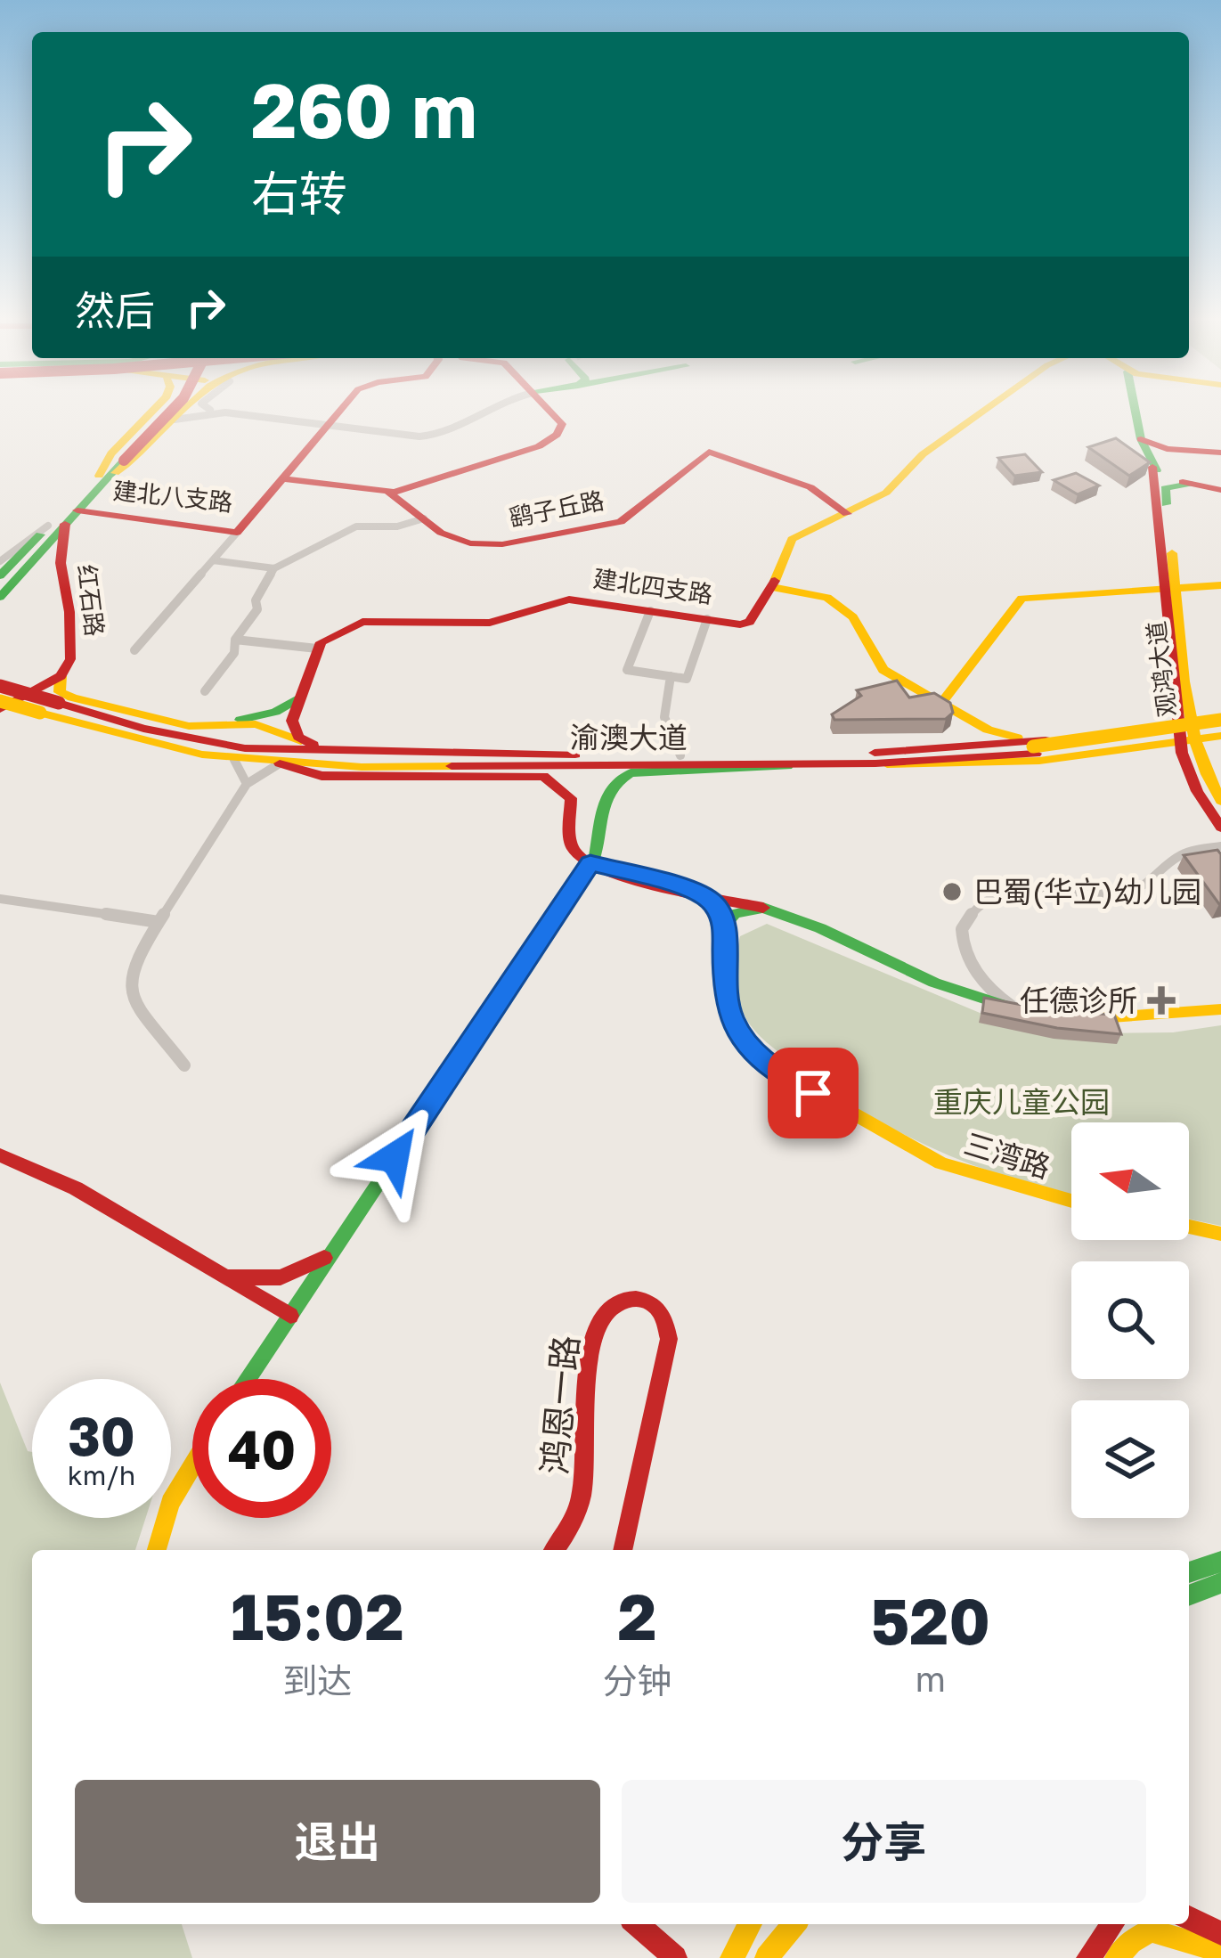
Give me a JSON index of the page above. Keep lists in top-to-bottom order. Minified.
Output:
{"streets":{"main road":["建北八支路","鹞子丘路","建北四支路","红石路","观鸿大道","渝澳大道","三湾路","鸿恩一路"]},"crossings":[["建北八支路","红石路"]],"parks":["重庆儿童公园"],"places":{"other":["巴蜀(华立)幼儿园"],"health":["任德诊所"]},"north":"left","page":{"turn":["260 m","右转"],"then":"然后","speed":"30 km/h","limit":"40","eta":["15:02","到达","2","分钟","520","m"],"buttons":["退出","分享"]}}
